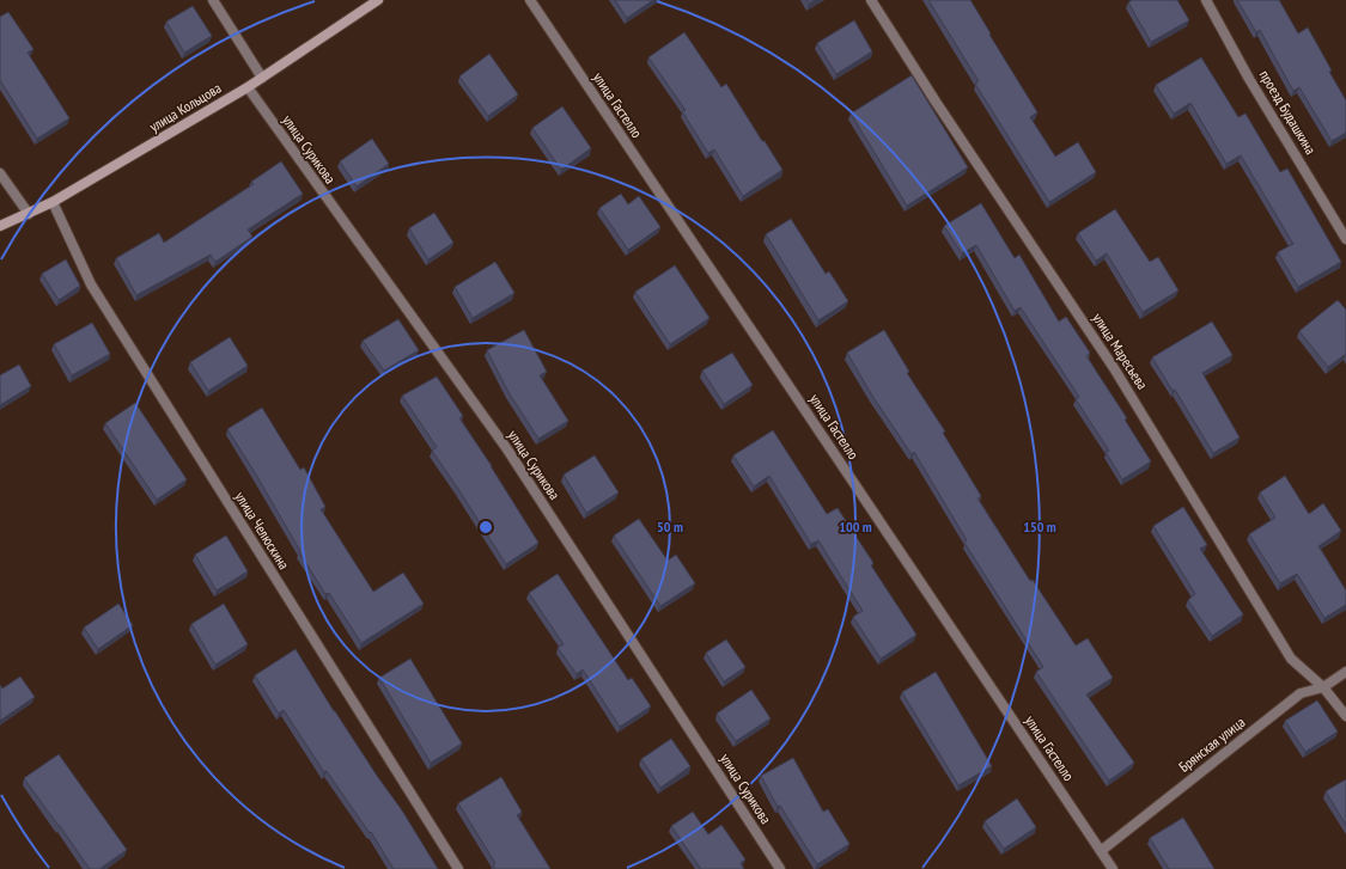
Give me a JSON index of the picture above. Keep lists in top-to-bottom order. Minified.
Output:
{"streets":{"street":["улица Гастелло","улица Кольцова","проезд Будашкина","улица Сурикова","улица Маресьева","улица Челюскина","Брянская улица"]},"crossings":[["улица Гастелло","Брянская улица"],["улица Кольцова","улица Сурикова"],["улица Кольцова","улица Челюскина"],["улица Маресьева","Брянская улица"]],"rings":["50 m","100 m","150 m"]}
